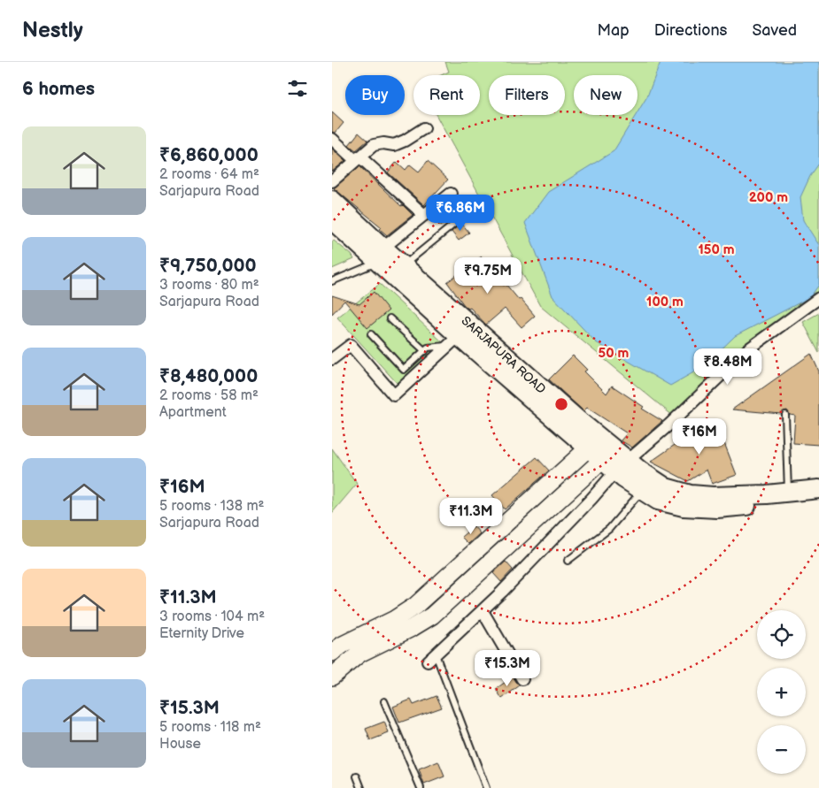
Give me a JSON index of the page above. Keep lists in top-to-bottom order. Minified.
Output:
{"streets":{"main road":["SARJAPURA ROAD"]},"page":{"header":"Nestly","nav":["Map","Directions","Saved"],"heading":"6 homes","chip":["Buy","Rent","Filters","New"],"list":[{"name":"₹6,860,000","note":"2 rooms · 64 m² · Sarjapura Road"},{"name":"₹9,750,000","note":"3 rooms · 80 m² · Sarjapura Road"},{"name":"₹8,480,000","note":"2 rooms · 58 m² · Apartment"},{"name":"₹16M","note":"5 rooms · 138 m² · Sarjapura Road"},{"name":"₹11.3M","note":"3 rooms · 104 m² · Eternity Drive"},{"name":"₹15.3M","note":"5 rooms · 118 m² · House"}],"price":["₹6.86M","₹9.75M","₹8.48M","₹16M","₹11.3M","₹15.3M"],"map_buttons":["+","−"]},"rings":["200 m","150 m","100 m","50 m"]}
